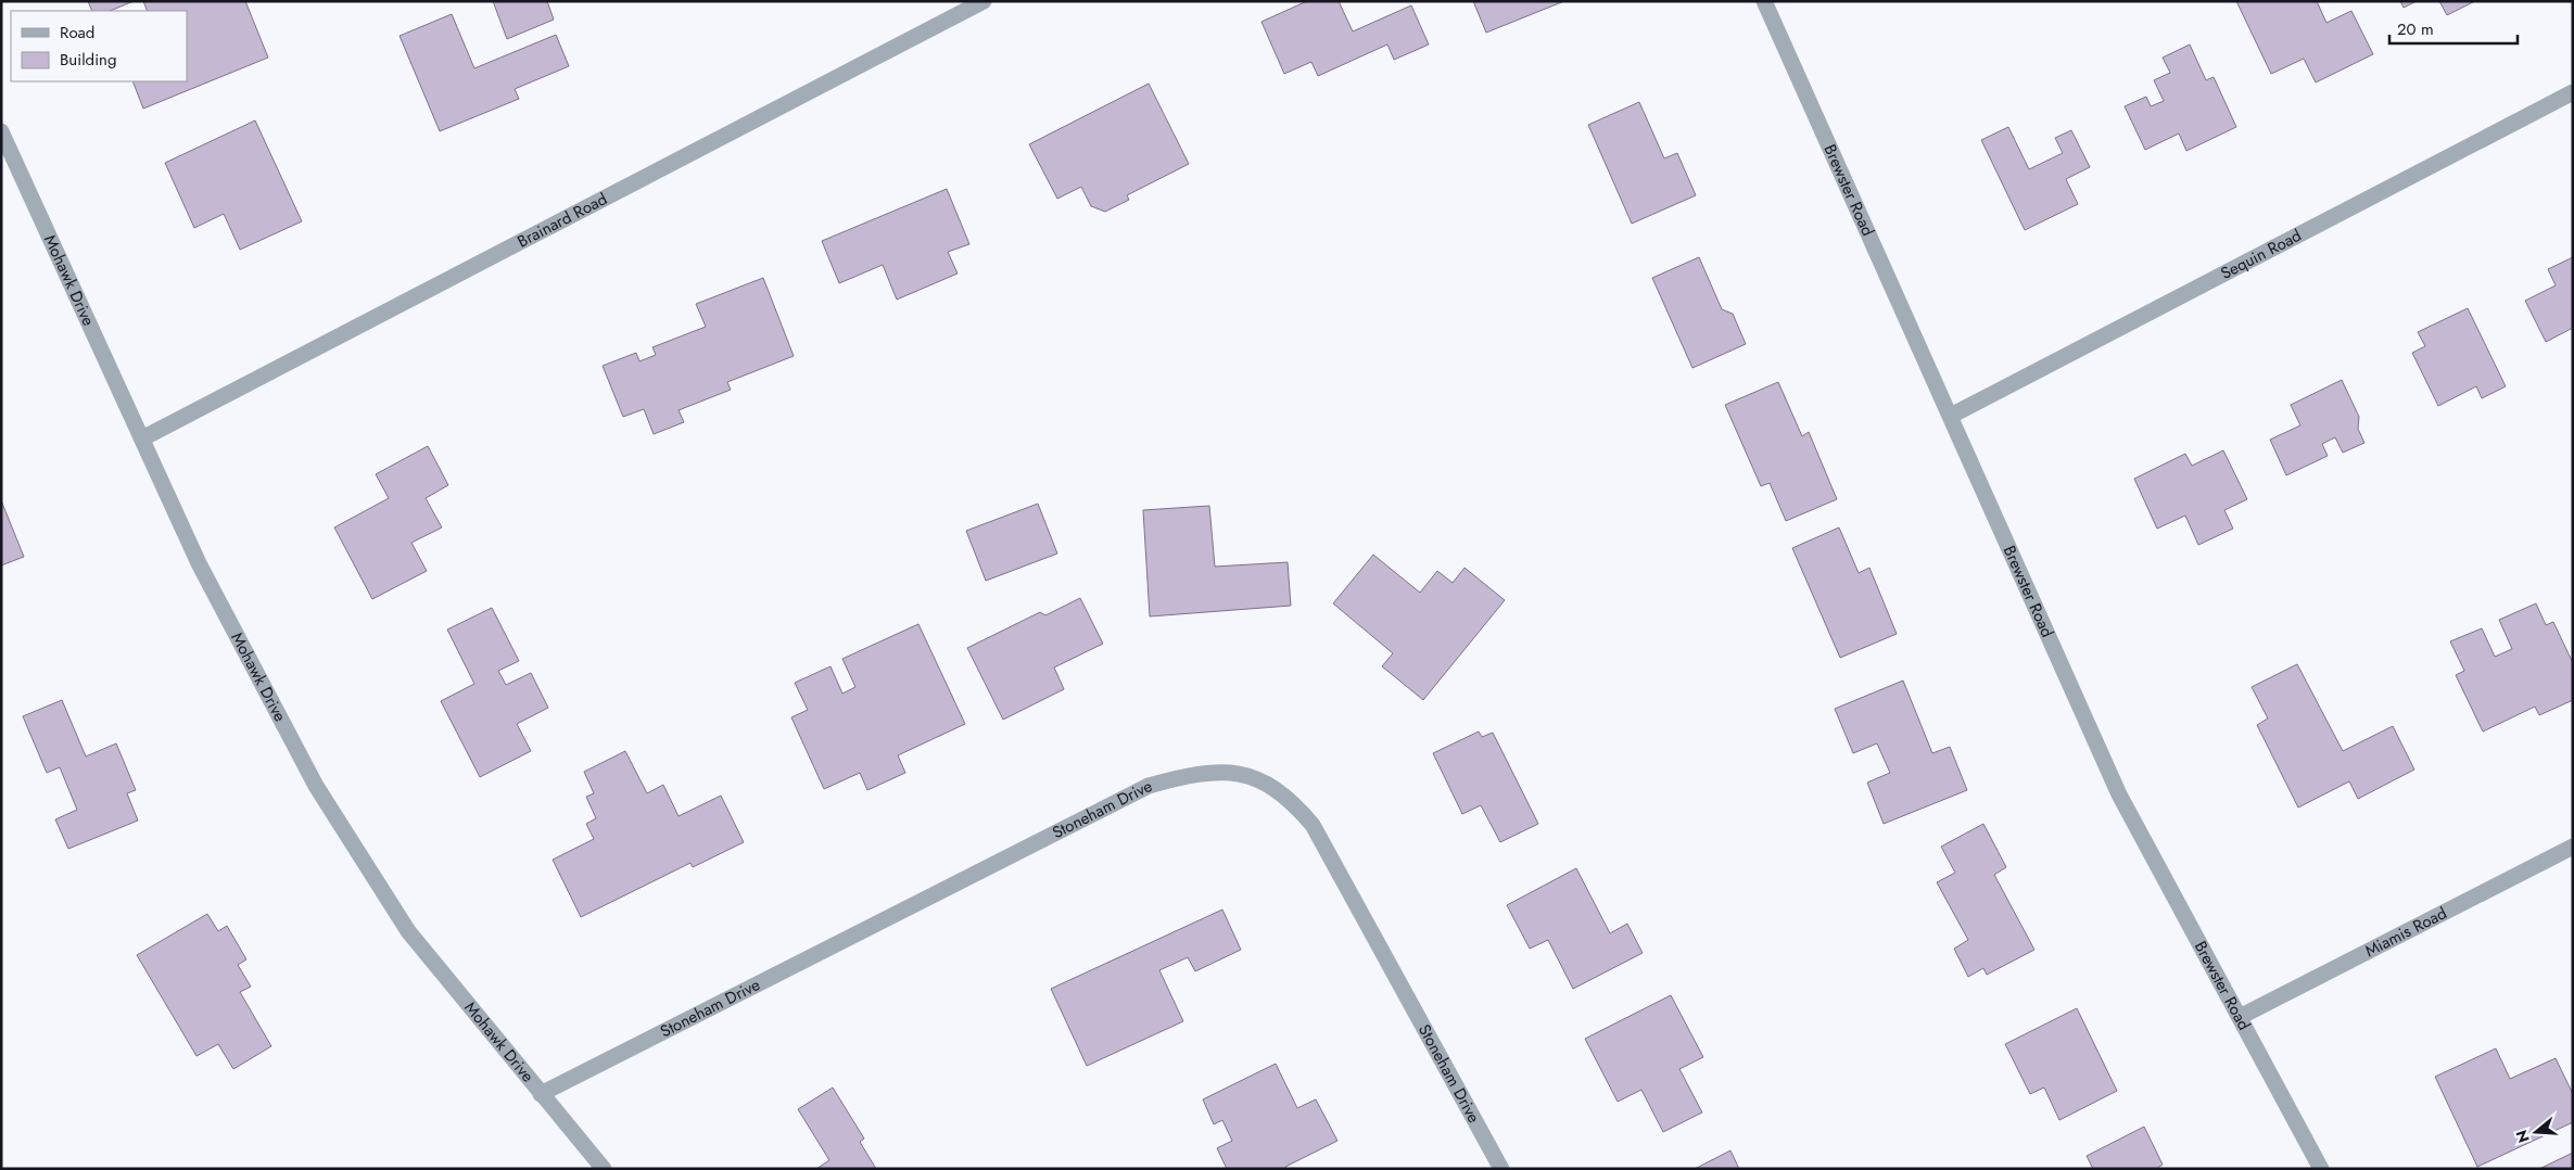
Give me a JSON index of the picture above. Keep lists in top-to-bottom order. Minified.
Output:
{"streets":{"street":["Brewster Road","Brainard Road","Sequin Road","Mohawk Drive","Stoneham Drive","Miamis Road"]},"crossings":[["Brewster Road","Sequin Road"],["Brewster Road","Miamis Road"],["Brainard Road","Mohawk Drive"],["Mohawk Drive","Stoneham Drive"]],"legend":["Road","Building"],"scale_bar":"20 m","north":"left"}
